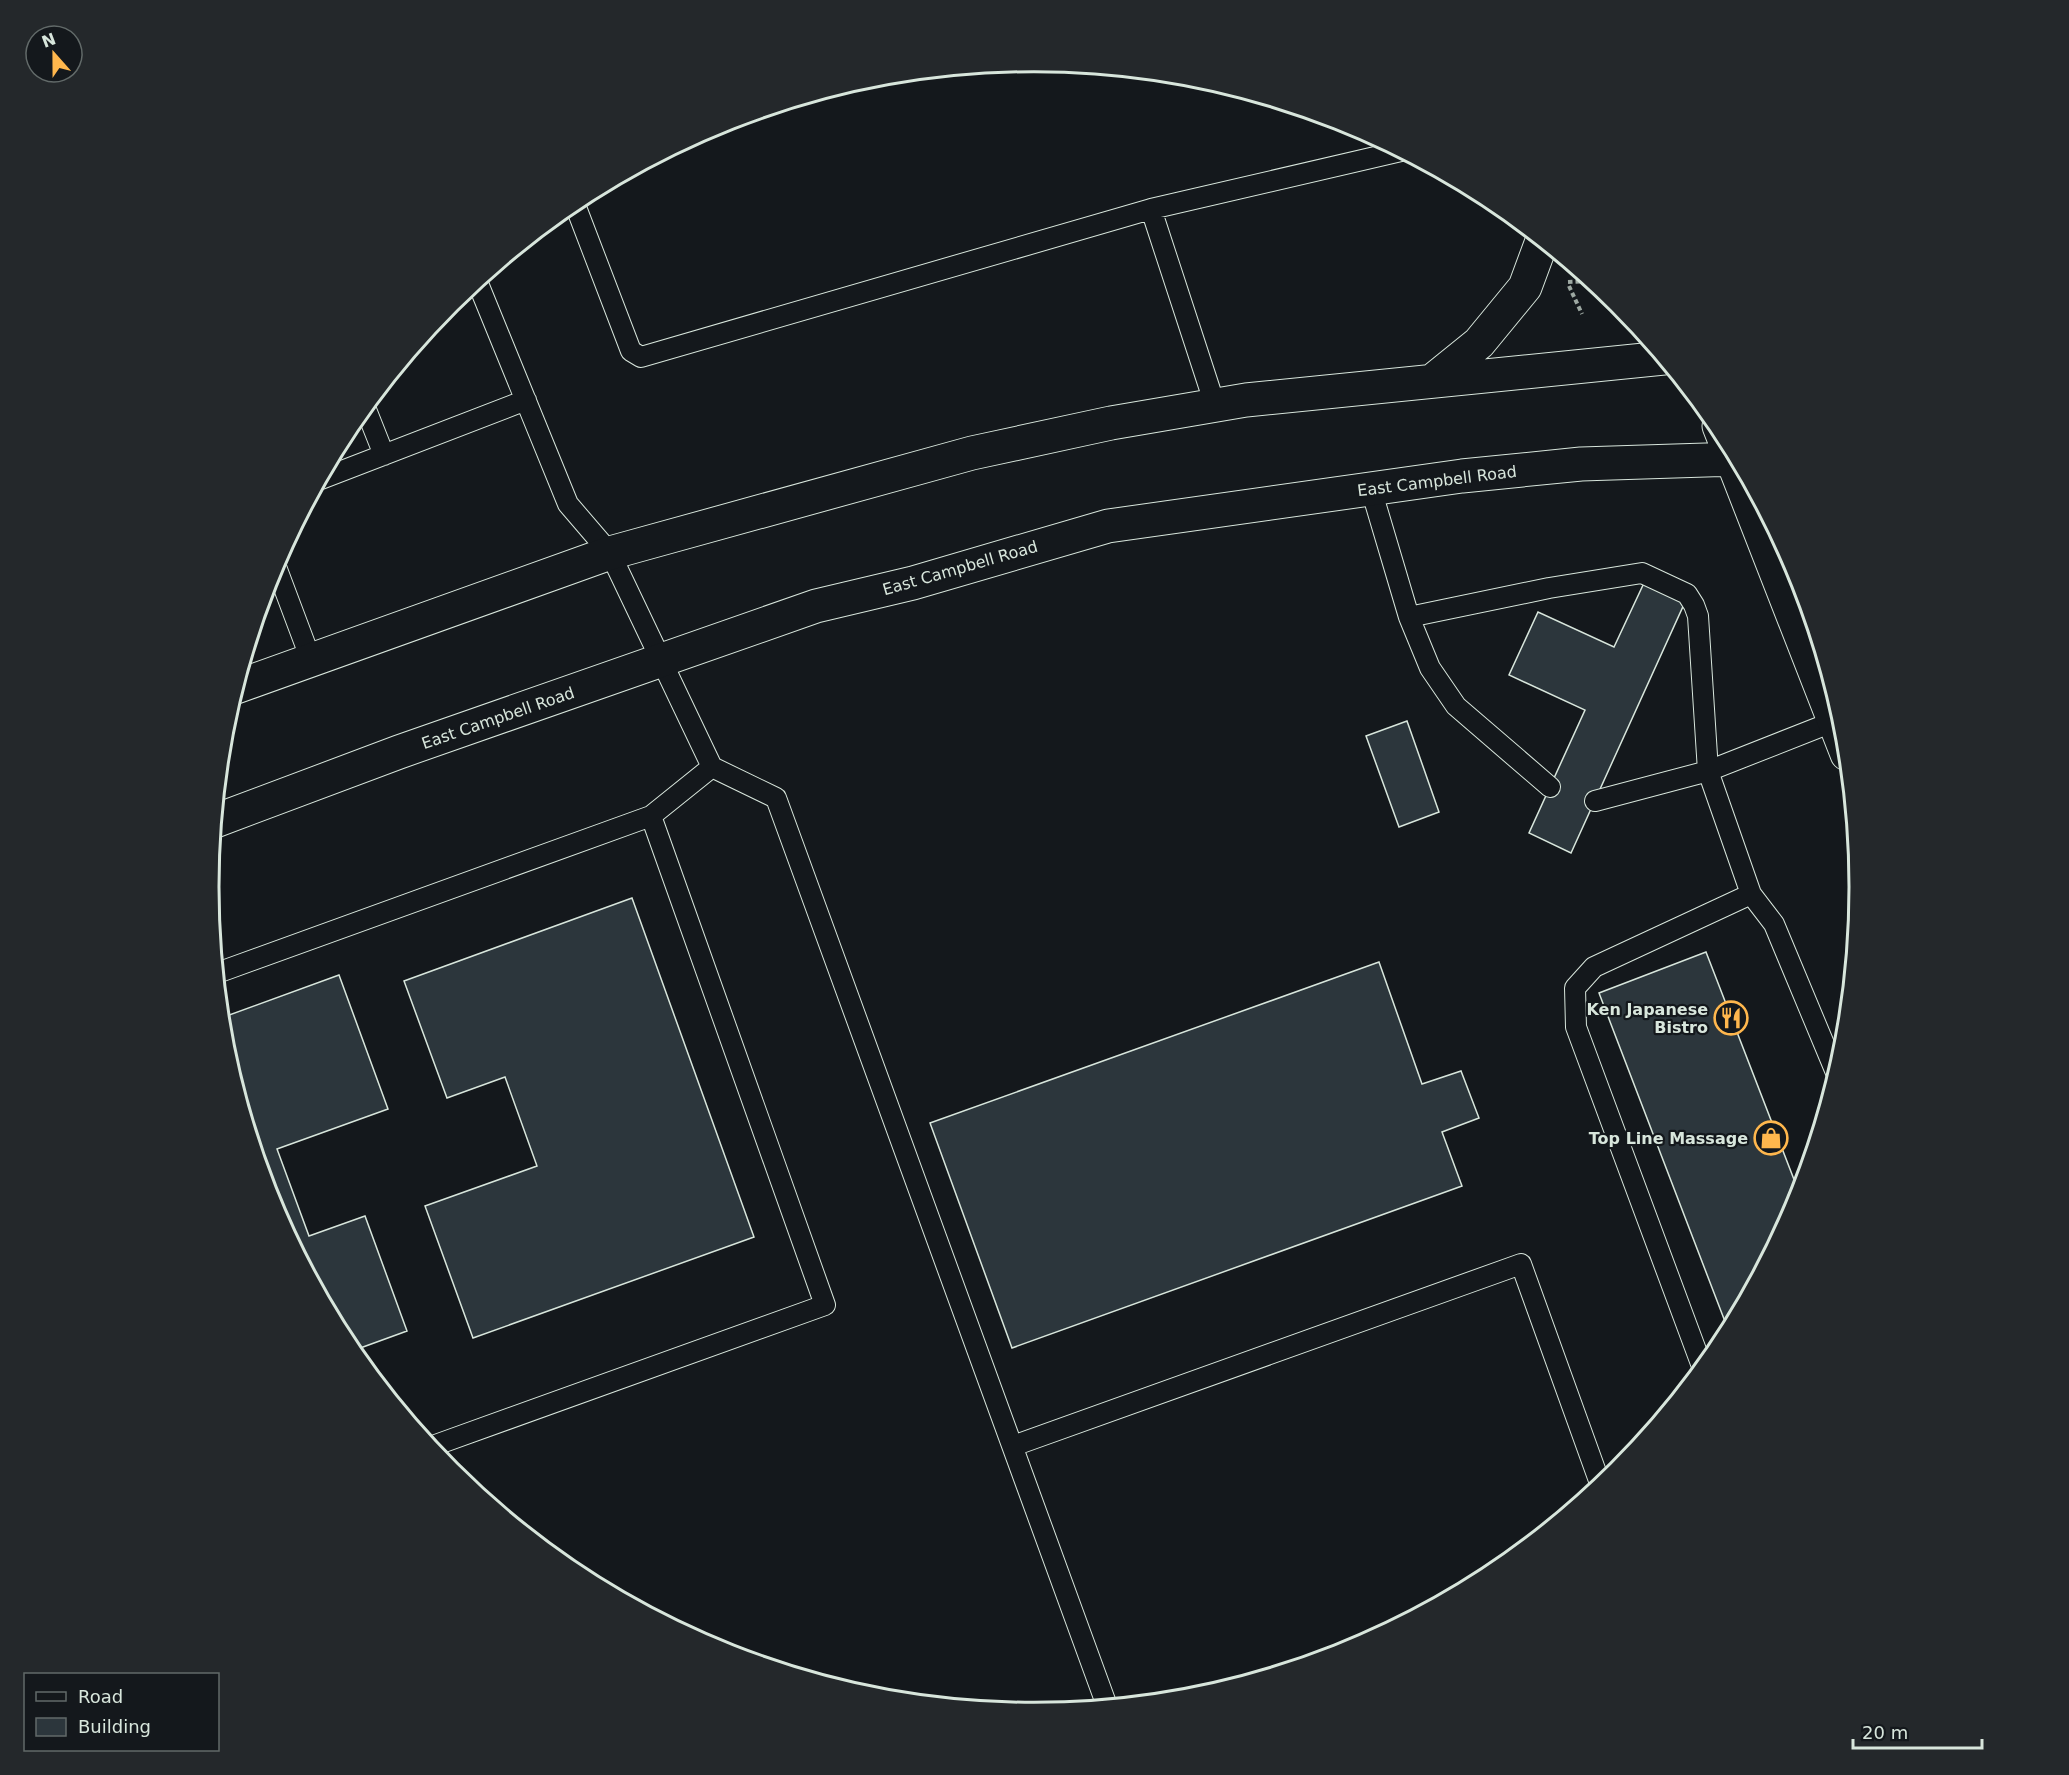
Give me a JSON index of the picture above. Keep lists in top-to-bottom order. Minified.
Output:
{"streets":{"main road":["East Campbell Road"]},"places":{"restaurant":["Ken Japanese Bistro"],"shop":["Top Line Massage"]},"legend":["Road","Building"],"scale_bar":"20 m","north":"top"}
